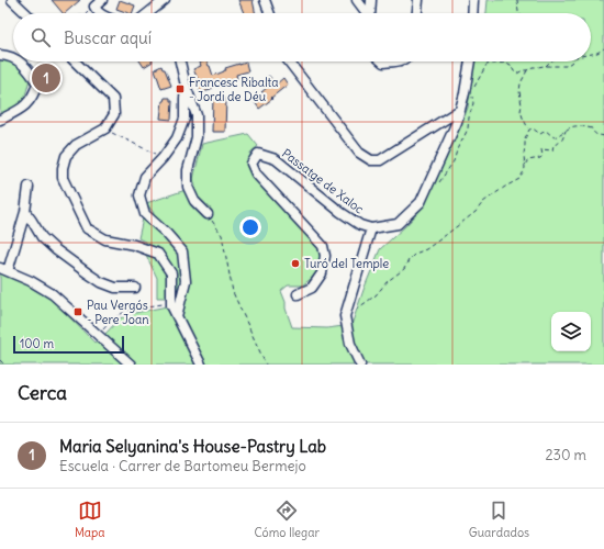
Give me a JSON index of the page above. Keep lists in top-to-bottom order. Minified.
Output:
{"streets":{"street":["Passatge de Xaloc"]},"places":{"transit":["Francesc Ribalta - Jordi de Déu","Pau Vergós - Pere Joan"],"other":["Turó del Temple"]},"scale_bar":"100 m","page":{"search":"Buscar aquí","pins":"1","scale":"100 m","heading":"Cerca","list":[{"mark":"1","name":"Maria Selyanina's House-Pastry Lab","note":"Escuela · Carrer de Bartomeu Bermejo","value":"230 m"}],"nav":["Mapa","Cómo llegar","Guardados"]}}
